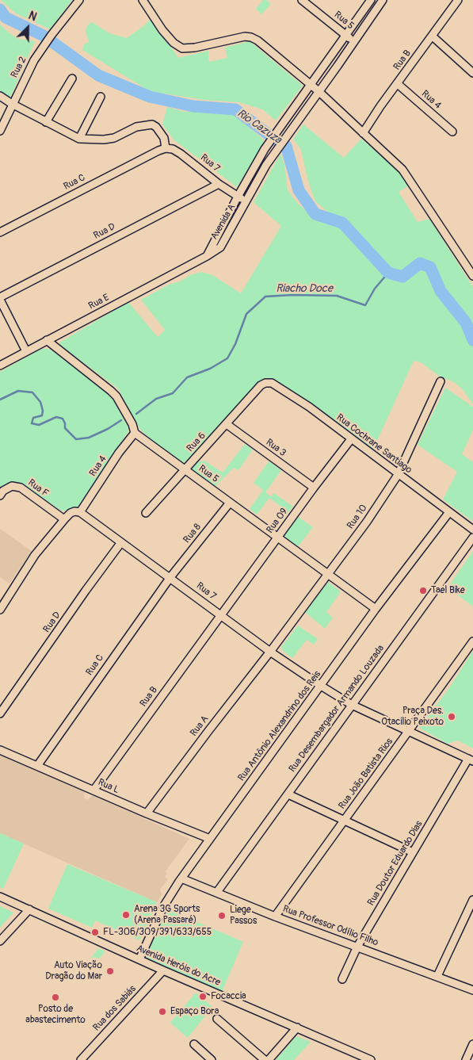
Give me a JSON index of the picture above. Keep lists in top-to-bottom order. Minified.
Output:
{"streets":{"street":["Rua 5","Rua B","Rua 2","Rua 4","Rua 7","Rua C","Avenida A","Rua D","Rua E","Rua 6","Rua Cochrane Santiago","Rua 3","Rua F","Rua 10","Rua 09","Rua 8","Rua Desembargador Armando Louzada","Rua A","Rua Antônio Alexandrino dos Reis","Rua João Batista Rios","Rua L","Rua Doutor Eduardo Dias","Rua Professor Odílio Filho","Avenida Heróis do Acre","Rua dos Sabiás"]},"crossings":[["Rua 5","Rua 4"],["Rua 5","Avenida A"],["Rua 5","Rua 6"],["Rua 5","Rua 10"],["Rua 5","Rua 09"],["Rua 5","Rua 8"],["Rua 5","Rua Antônio Alexandrino dos Reis"],["Rua B","Rua 4"],["Rua B","Rua 7"],["Rua B","Rua 09"],["Rua B","Rua L"],["Rua 4","Rua 7"],["Rua 7","Rua C"],["Rua 7","Avenida A"],["Rua 7","Rua D"],["Rua 7","Rua 10"],["Rua 7","Rua 09"],["Rua 7","Rua 8"],["Rua 7","Rua Desembargador Armando Louzada"],["Rua 7","Rua A"],["Rua 7","Rua Antônio Alexandrino dos Reis"],["Rua 7","Rua João Batista Rios"],["Rua 7","Rua Doutor Eduardo Dias"],["Rua C","Rua 8"],["Rua C","Rua L"],["Avenida A","Rua E"],["Rua 6","Rua Cochrane Santiago"],["Rua 6","Rua 3"],["Rua Cochrane Santiago","Rua 10"],["Rua Cochrane Santiago","Rua 09"],["Rua Cochrane Santiago","Rua Antônio Alexandrino dos Reis"],["Rua 3","Rua 09"],["Rua 10","Rua A"],["Rua Desembargador Armando Louzada","Rua Professor Odílio Filho"],["Rua A","Rua L"],["Rua Antônio Alexandrino dos Reis","Rua L"],["Rua Antônio Alexandrino dos Reis","Rua Professor Odílio Filho"],["Rua Antônio Alexandrino dos Reis","Avenida Heróis do Acre"],["Rua João Batista Rios","Rua Professor Odílio Filho"],["Rua Doutor Eduardo Dias","Rua Professor Odílio Filho"],["Avenida Heróis do Acre","Rua dos Sabiás"]],"water":["Rio Cazuza","Riacho Doce"],"places":["Tael Bike","Praça Des. Otacilio Peixoto","Arena 3G Sports (Arena Passaré)","Liege Passos","FL-306/309/391/633/655","Auto Viação Dragão do Mar","Focaccia","Posto de abastecimento","Espaço Bora"],"north":"top right"}
